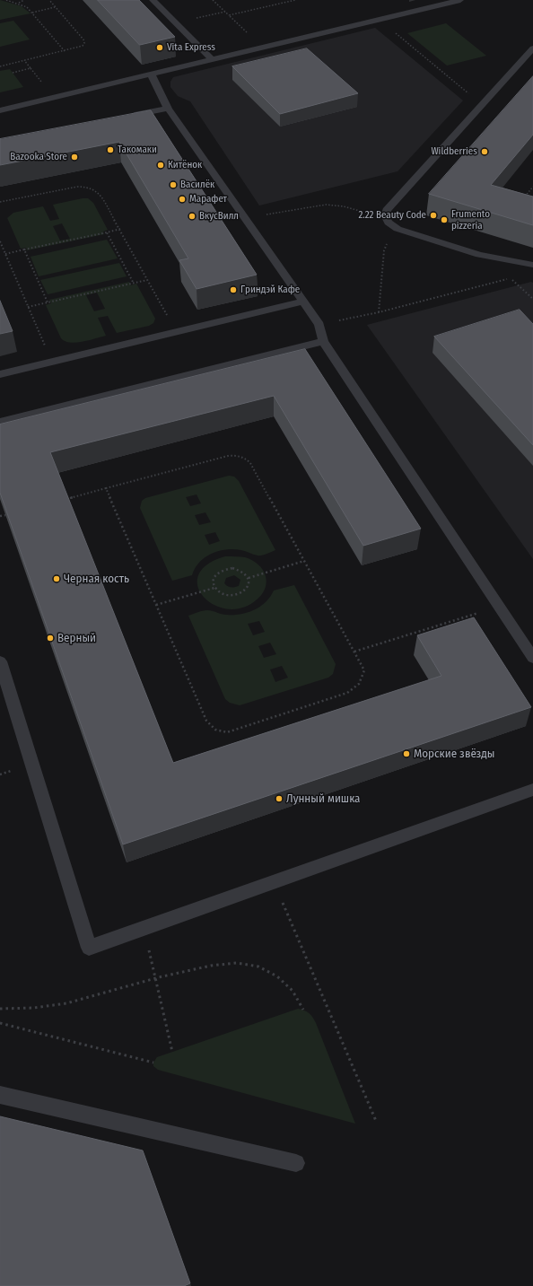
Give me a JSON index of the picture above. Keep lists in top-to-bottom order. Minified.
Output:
{"places":["Vita Express","Такомаки","Wildberries","Bazooka Store","Китёнок","Василёк","Марафет","2.22 Beauty Code","ВкусВилл","Frumento pizzeria","Гриндэй Кафе","Черная кость","Верный","Морские звёзды","Лунный мишка"]}
